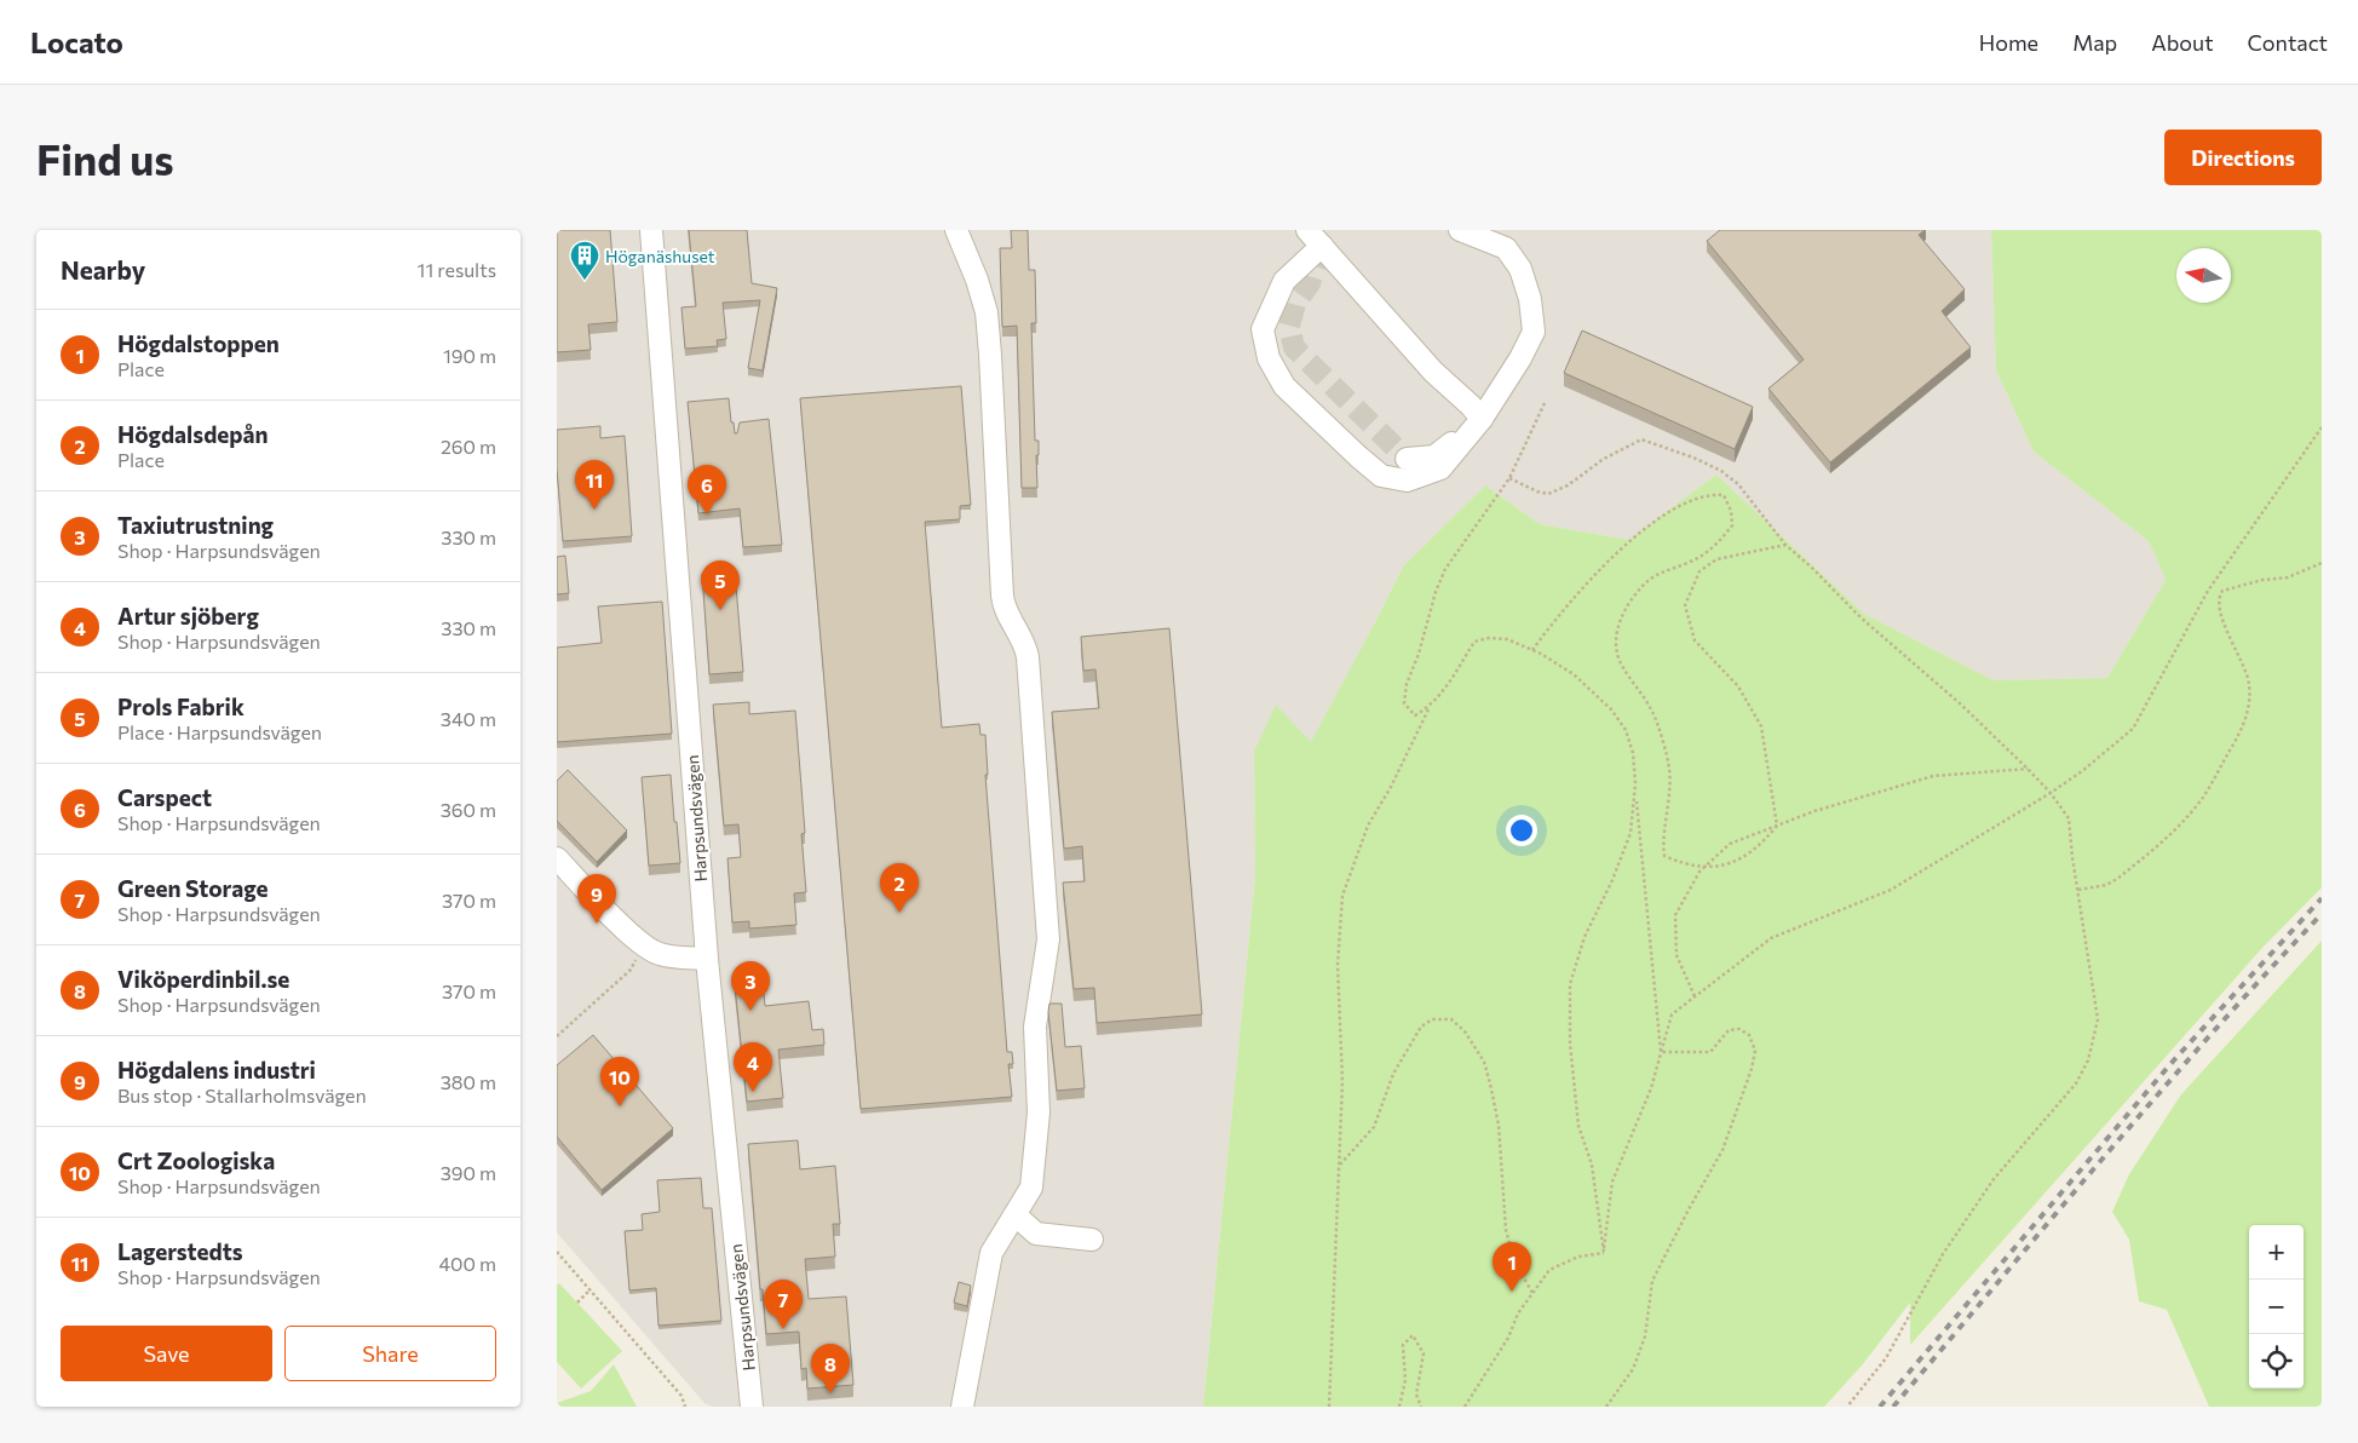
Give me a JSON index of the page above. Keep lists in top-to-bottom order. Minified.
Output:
{"streets":{"street":["Harpsundsvägen"]},"places":{"building":["Höganäshuset"]},"north":"left","page":{"header":"Locato","nav":["Home","Map","About","Contact"],"buttons":["Directions",["Save","Share"]],"title":"Find us","heading":["Nearby","11 results"],"list":[{"mark":"1","name":"Högdalstoppen","note":"Place","value":"190 m"},{"mark":"2","name":"Högdalsdepån","note":"Place","value":"260 m"},{"mark":"3","name":"Taxiutrustning","note":"Shop · Harpsundsvägen","value":"330 m"},{"mark":"4","name":"Artur sjöberg","note":"Shop · Harpsundsvägen","value":"330 m"},{"mark":"5","name":"Prols Fabrik","note":"Place · Harpsundsvägen","value":"340 m"},{"mark":"6","name":"Carspect","note":"Shop · Harpsundsvägen","value":"360 m"},{"mark":"7","name":"Green Storage","note":"Shop · Harpsundsvägen","value":"370 m"},{"mark":"8","name":"Viköperdinbil.se","note":"Shop · Harpsundsvägen","value":"370 m"},{"mark":"9","name":"Högdalens industri","note":"Bus stop · Stallarholmsvägen","value":"380 m"},{"mark":"10","name":"Crt Zoologiska","note":"Shop · Harpsundsvägen","value":"390 m"},{"mark":"11","name":"Lagerstedts","note":"Shop · Harpsundsvägen","value":"400 m"}],"pins":["11","6","5","2","9","3","4","10","1","7","8"],"map_buttons":["+","−"]}}
